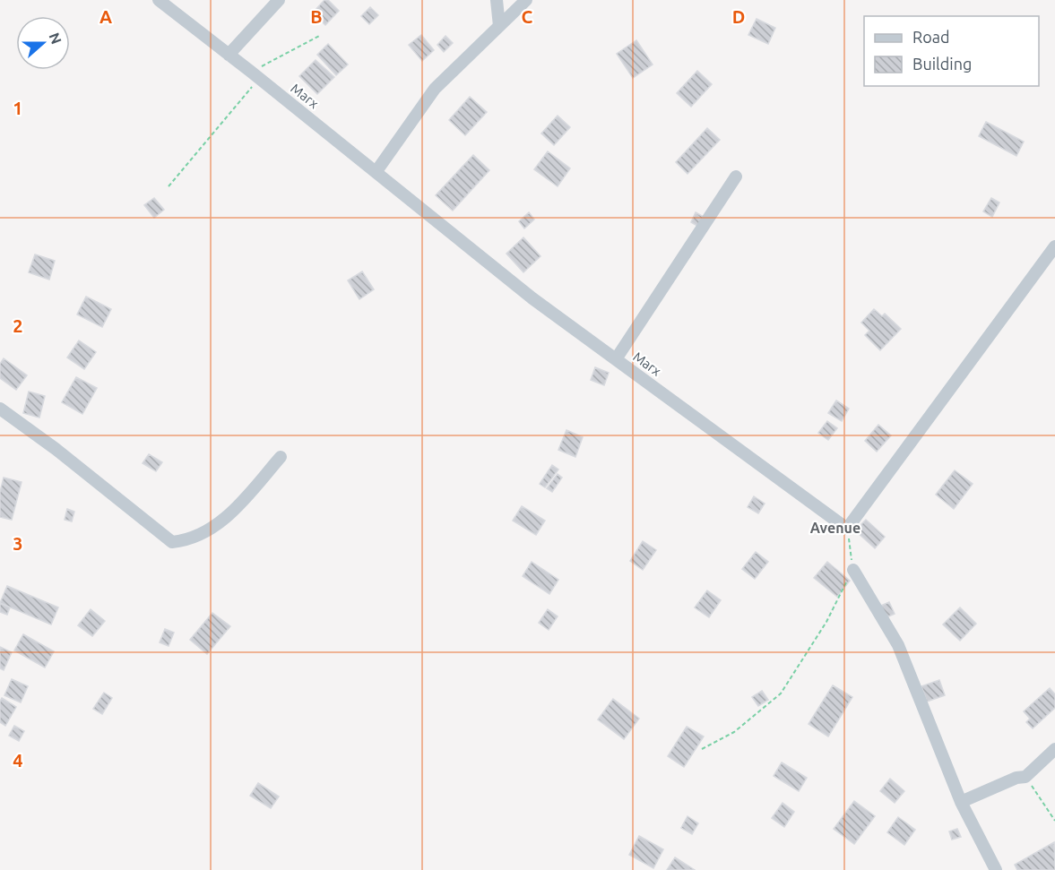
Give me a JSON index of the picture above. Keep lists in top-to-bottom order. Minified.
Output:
{"streets":{"street":["Marx"]},"districts":["Avenue"],"legend":["Road","Building"],"north":"right","grid":{"columns":["A","B","C","D"],"rows":["1","2","3","4"]}}
